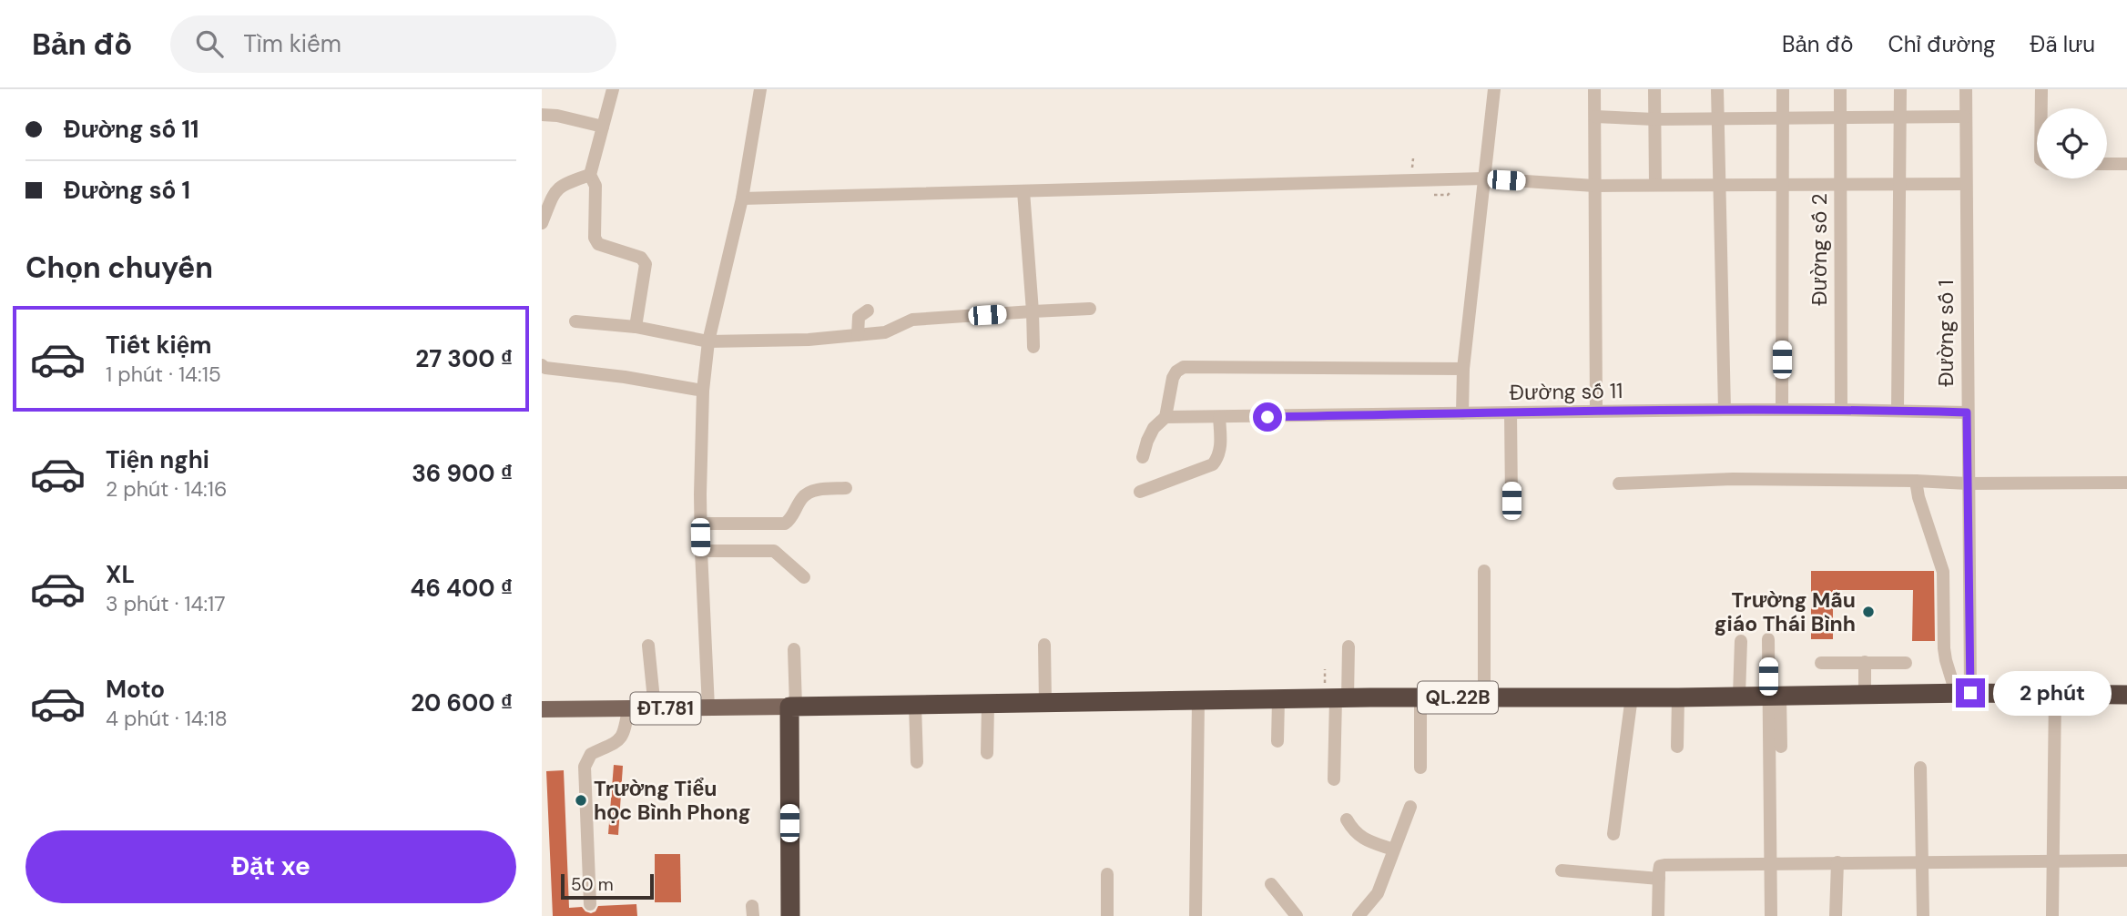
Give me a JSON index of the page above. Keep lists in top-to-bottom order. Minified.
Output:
{"streets":{"highway":["QL.22B"],"main road":["ĐT.781"],"street":["Đường số 2","Đường số 1","Đường số 11"]},"crossings":[["Đường số 2","Đường số 11"],["Đường số 1","Đường số 11"],["Đường số 1","QL.22B"],["QL.22B","ĐT.781"]],"places":["Trường Mẫu giáo Thái Bình","Trường Tiểu học Bình Phong"],"scale_bar":"50 m","page":{"header":"Bản đồ","search":"Tìm kiếm","nav":["Bản đồ","Chỉ đường","Đã lưu"],"banner":["Đường số 11","Đường số 1"],"heading":"Chọn chuyến","list":[{"name":"Tiết kiệm","note":"1 phút · 14:15","value":"27 300 ₫"},{"name":"Tiện nghi","note":"2 phút · 14:16","value":"36 900 ₫"},{"name":"XL","note":"3 phút · 14:17","value":"46 400 ₫"},{"name":"Moto","note":"4 phút · 14:18","value":"20 600 ₫"}],"bubble":"2 phút","buttons":"Đặt xe","scale":"50 m"}}
